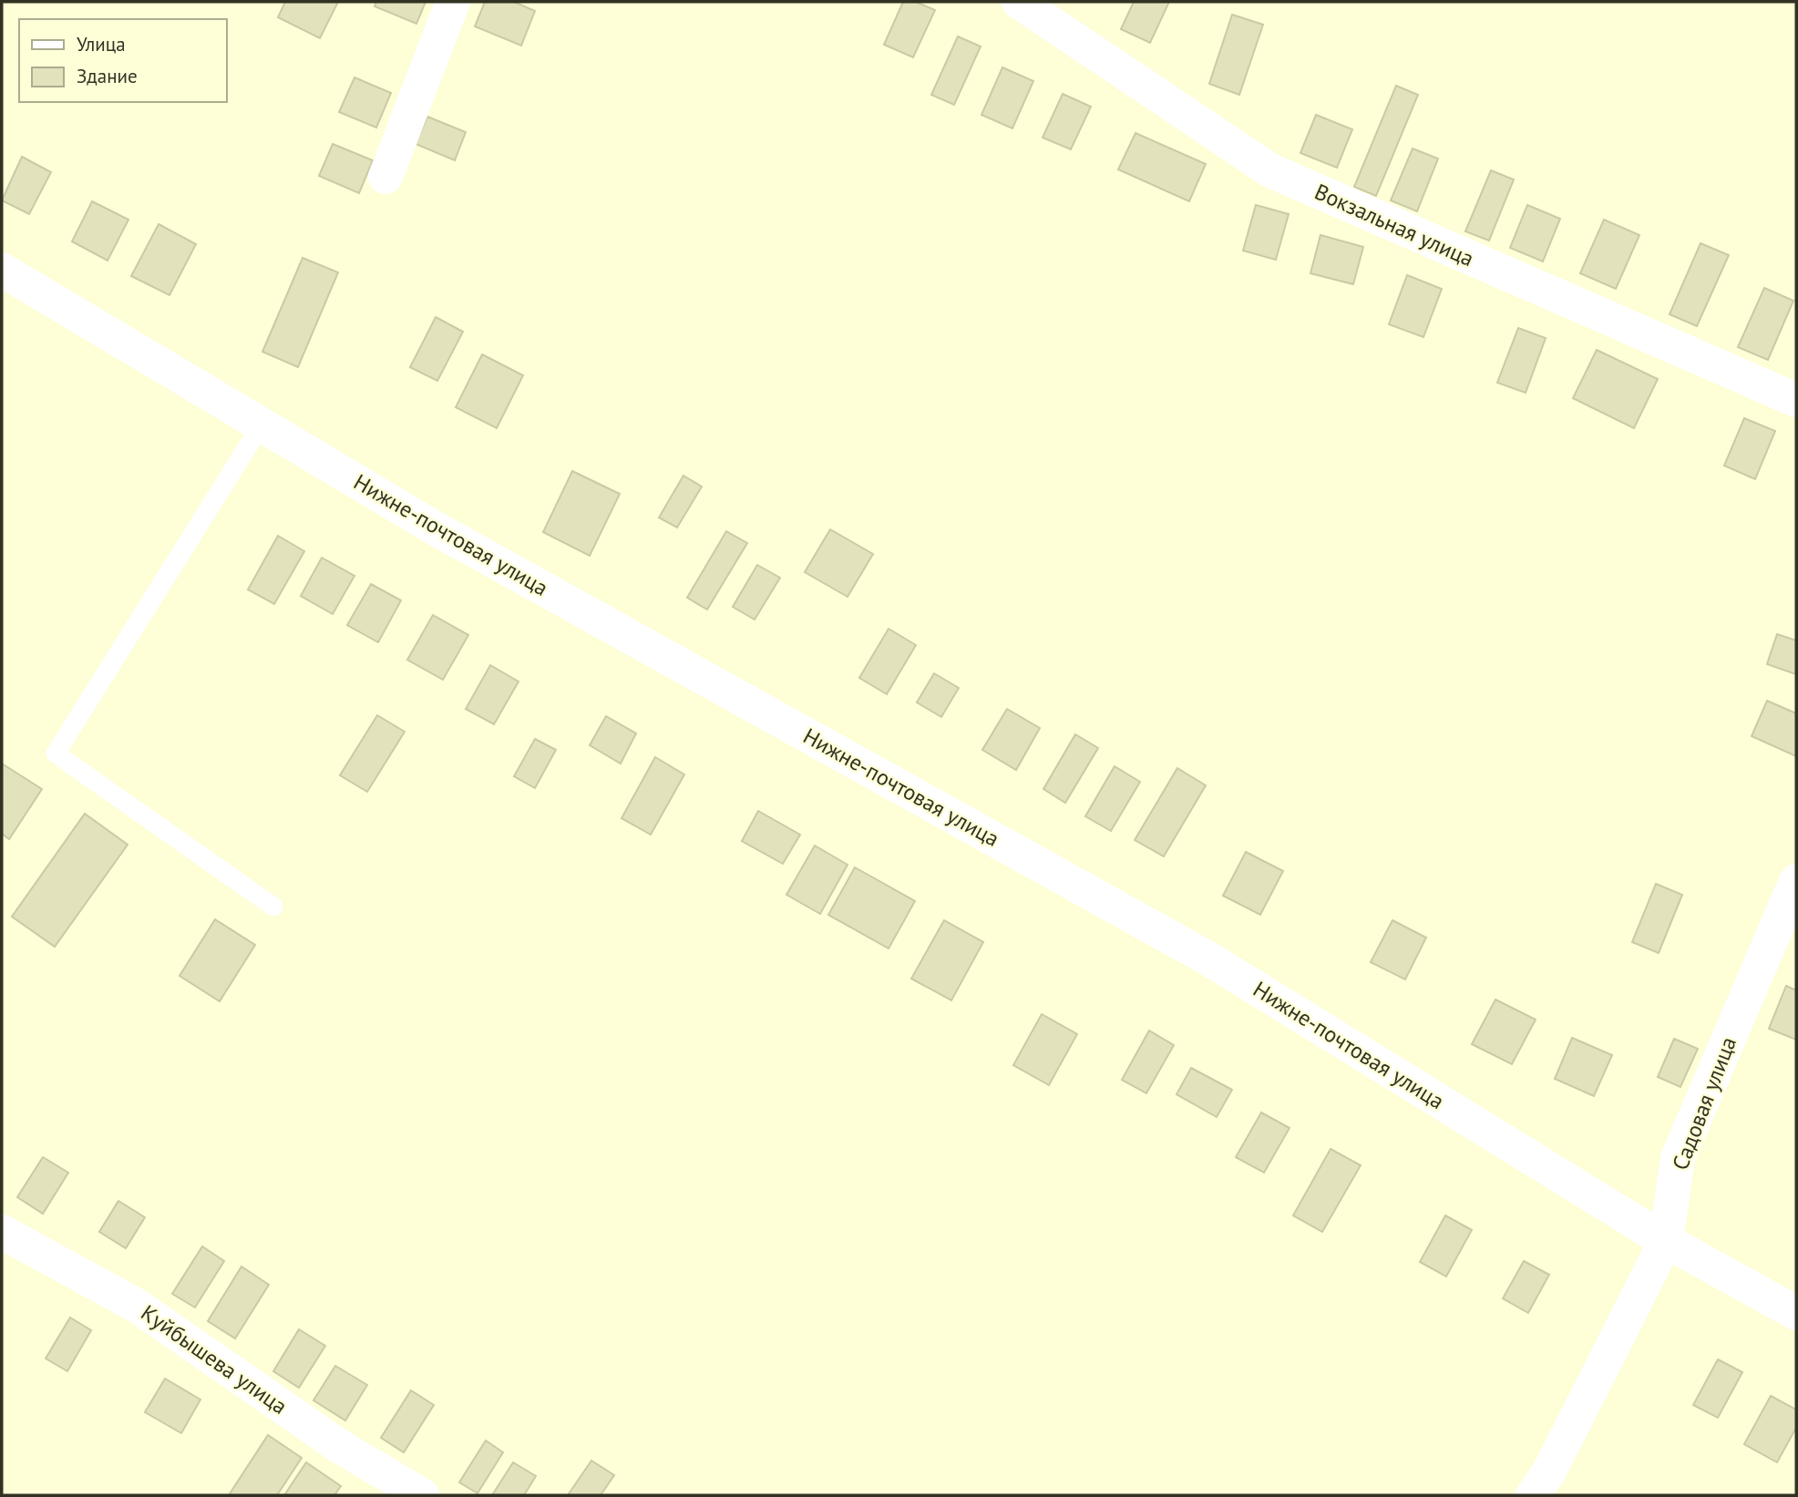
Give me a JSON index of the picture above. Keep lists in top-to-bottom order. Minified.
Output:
{"streets":{"street":["Вокзальная улица","Нижне-почтовая улица","Садовая улица","Куйбышева улица"]},"crossings":[["Нижне-почтовая улица","Садовая улица"]],"legend":["Улица","Здание"]}
